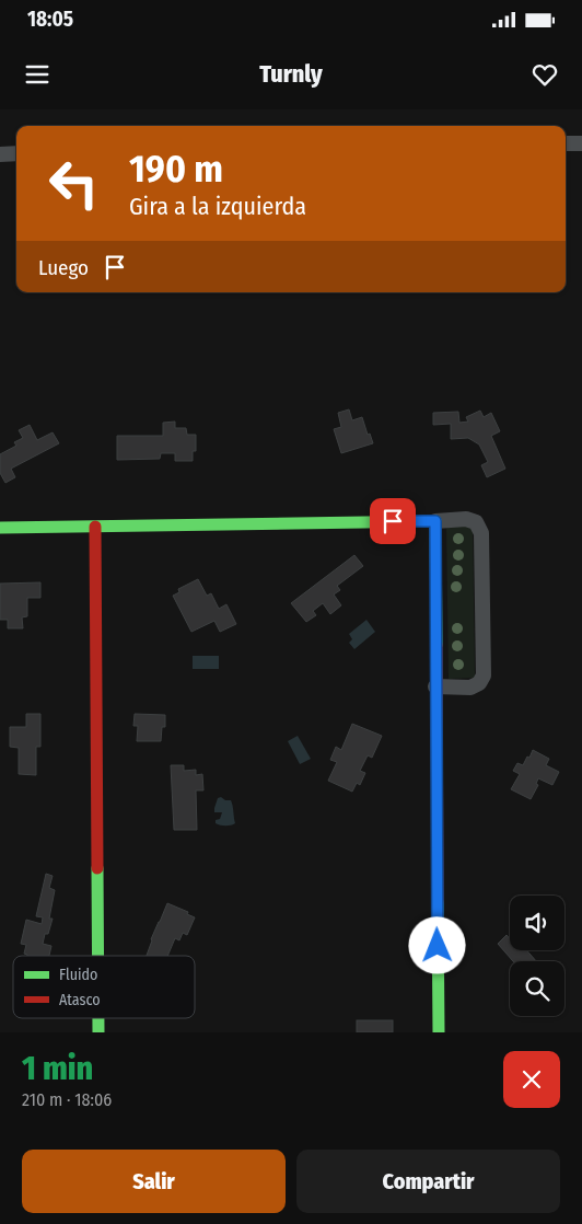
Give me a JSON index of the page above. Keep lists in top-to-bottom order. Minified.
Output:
{"legend":["Fluido","Atasco"],"page":{"status":"18:05","header":"Turnly","turn":["190 m","Gira a la izquierda"],"then":"Luego","heading":["1 min","210 m · 18:06"],"buttons":["Salir","Compartir"]}}
